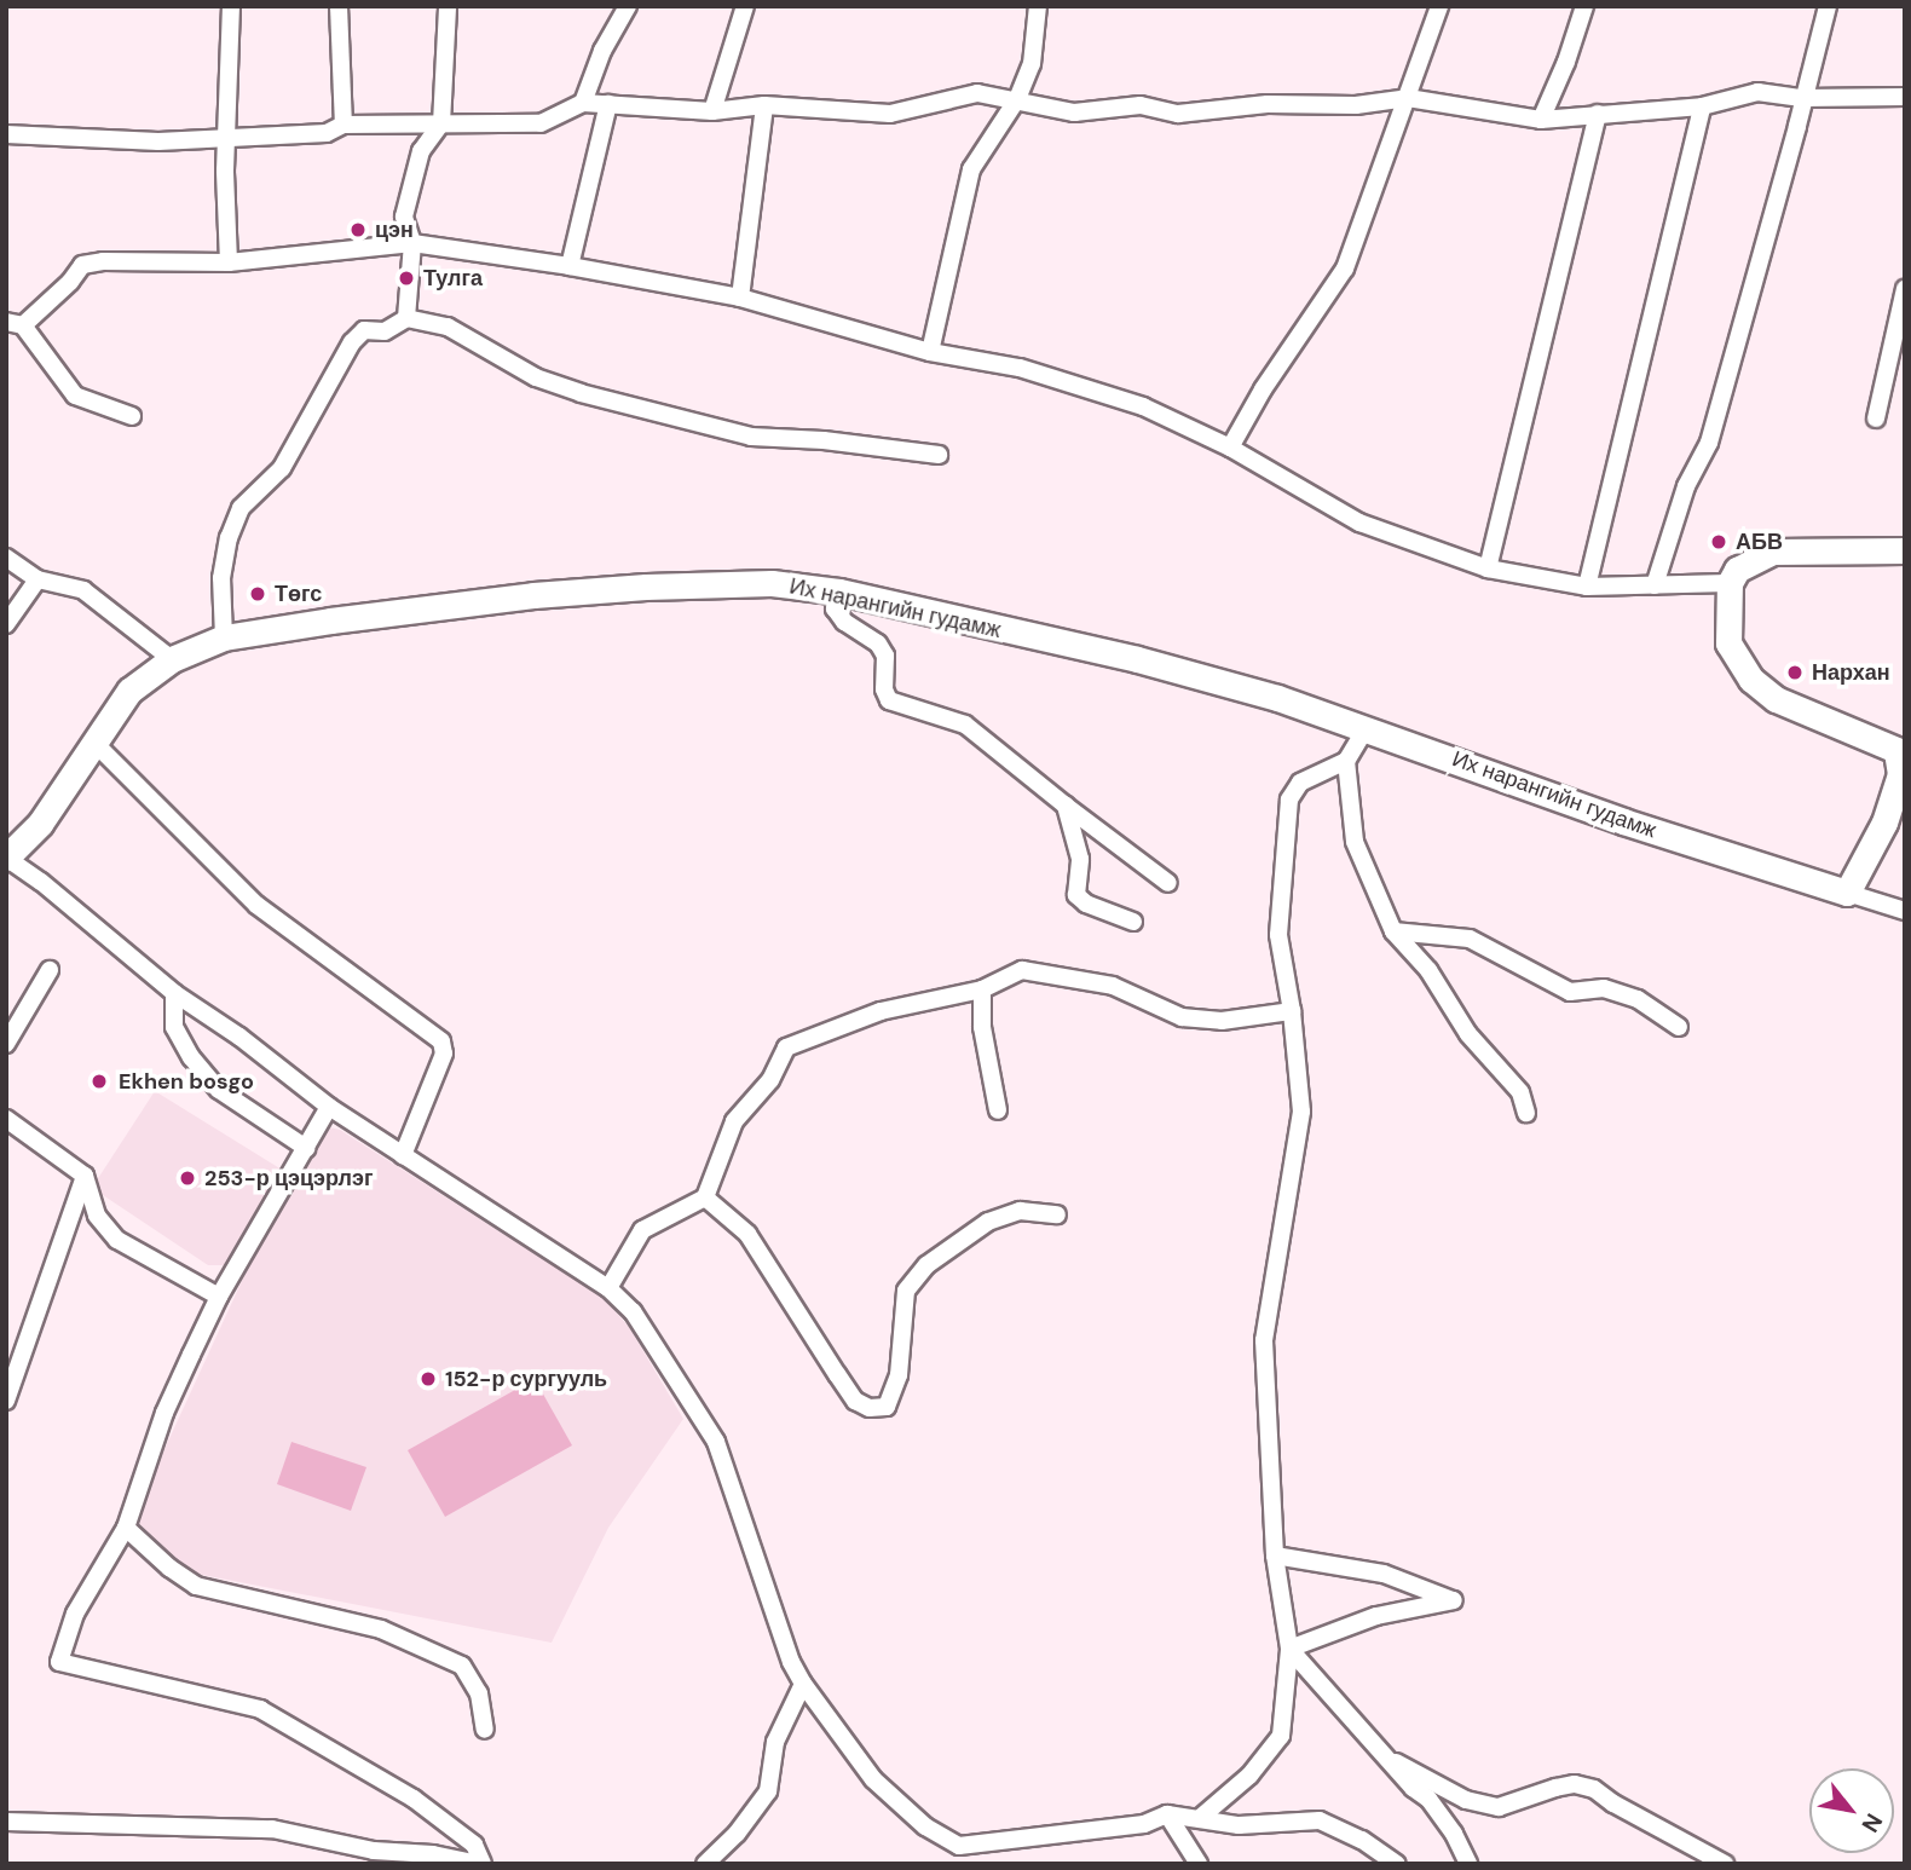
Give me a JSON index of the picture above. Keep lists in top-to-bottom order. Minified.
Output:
{"streets":{"main road":["Их нарангийн гудамж"]},"places":["цэн","Тулга","АБВ","Төгс","Нархан","Ekhen bosgo","253-р цэцэрлэг","152-р сургууль"],"north":"bottom right"}
